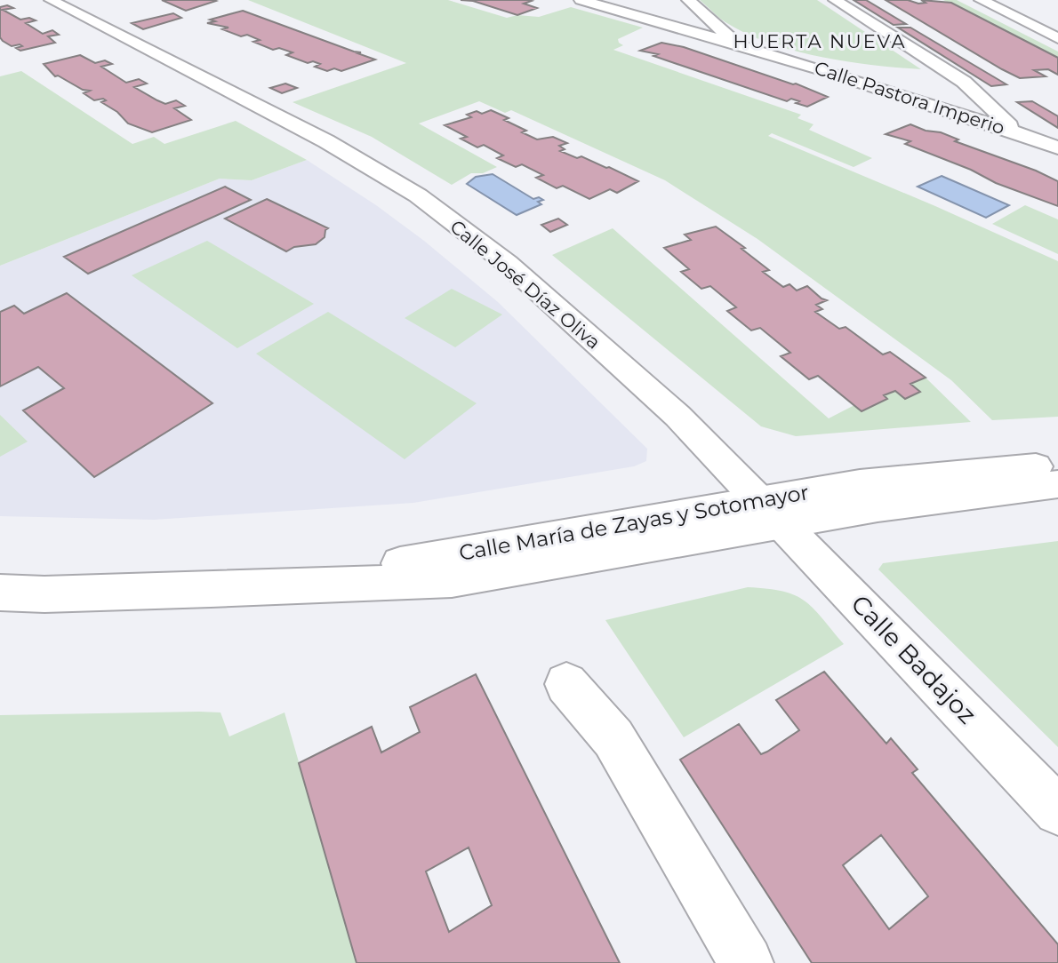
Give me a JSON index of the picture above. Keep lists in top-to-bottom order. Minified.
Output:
{"streets":{"street":["Calle Pastora Imperio","Calle José Díaz Oliva","Calle María de Zayas y Sotomayor","Calle Badajoz"]},"crossings":[["Calle José Díaz Oliva","Calle María de Zayas y Sotomayor"],["Calle José Díaz Oliva","Calle Badajoz"],["Calle María de Zayas y Sotomayor","Calle Badajoz"]],"districts":["HUERTA NUEVA"]}
